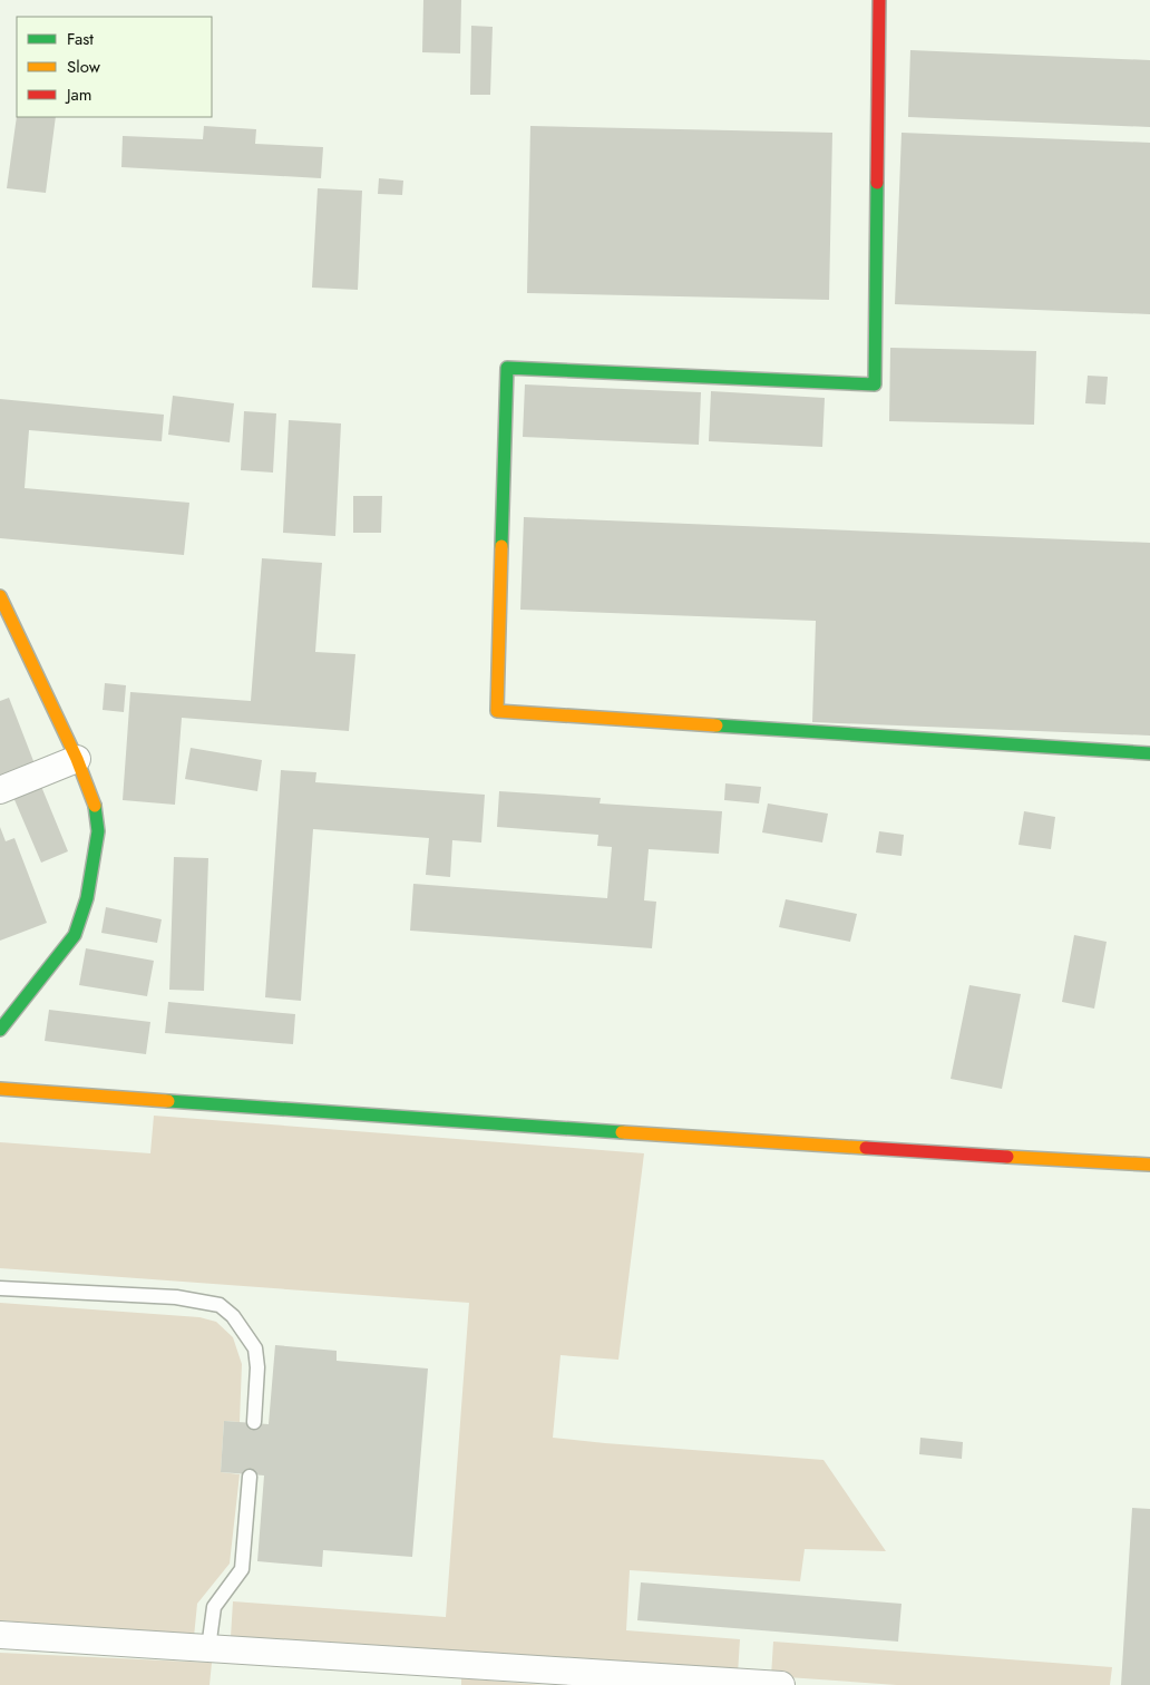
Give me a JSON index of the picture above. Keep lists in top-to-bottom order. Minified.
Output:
{"legend":["Fast","Slow","Jam"]}
